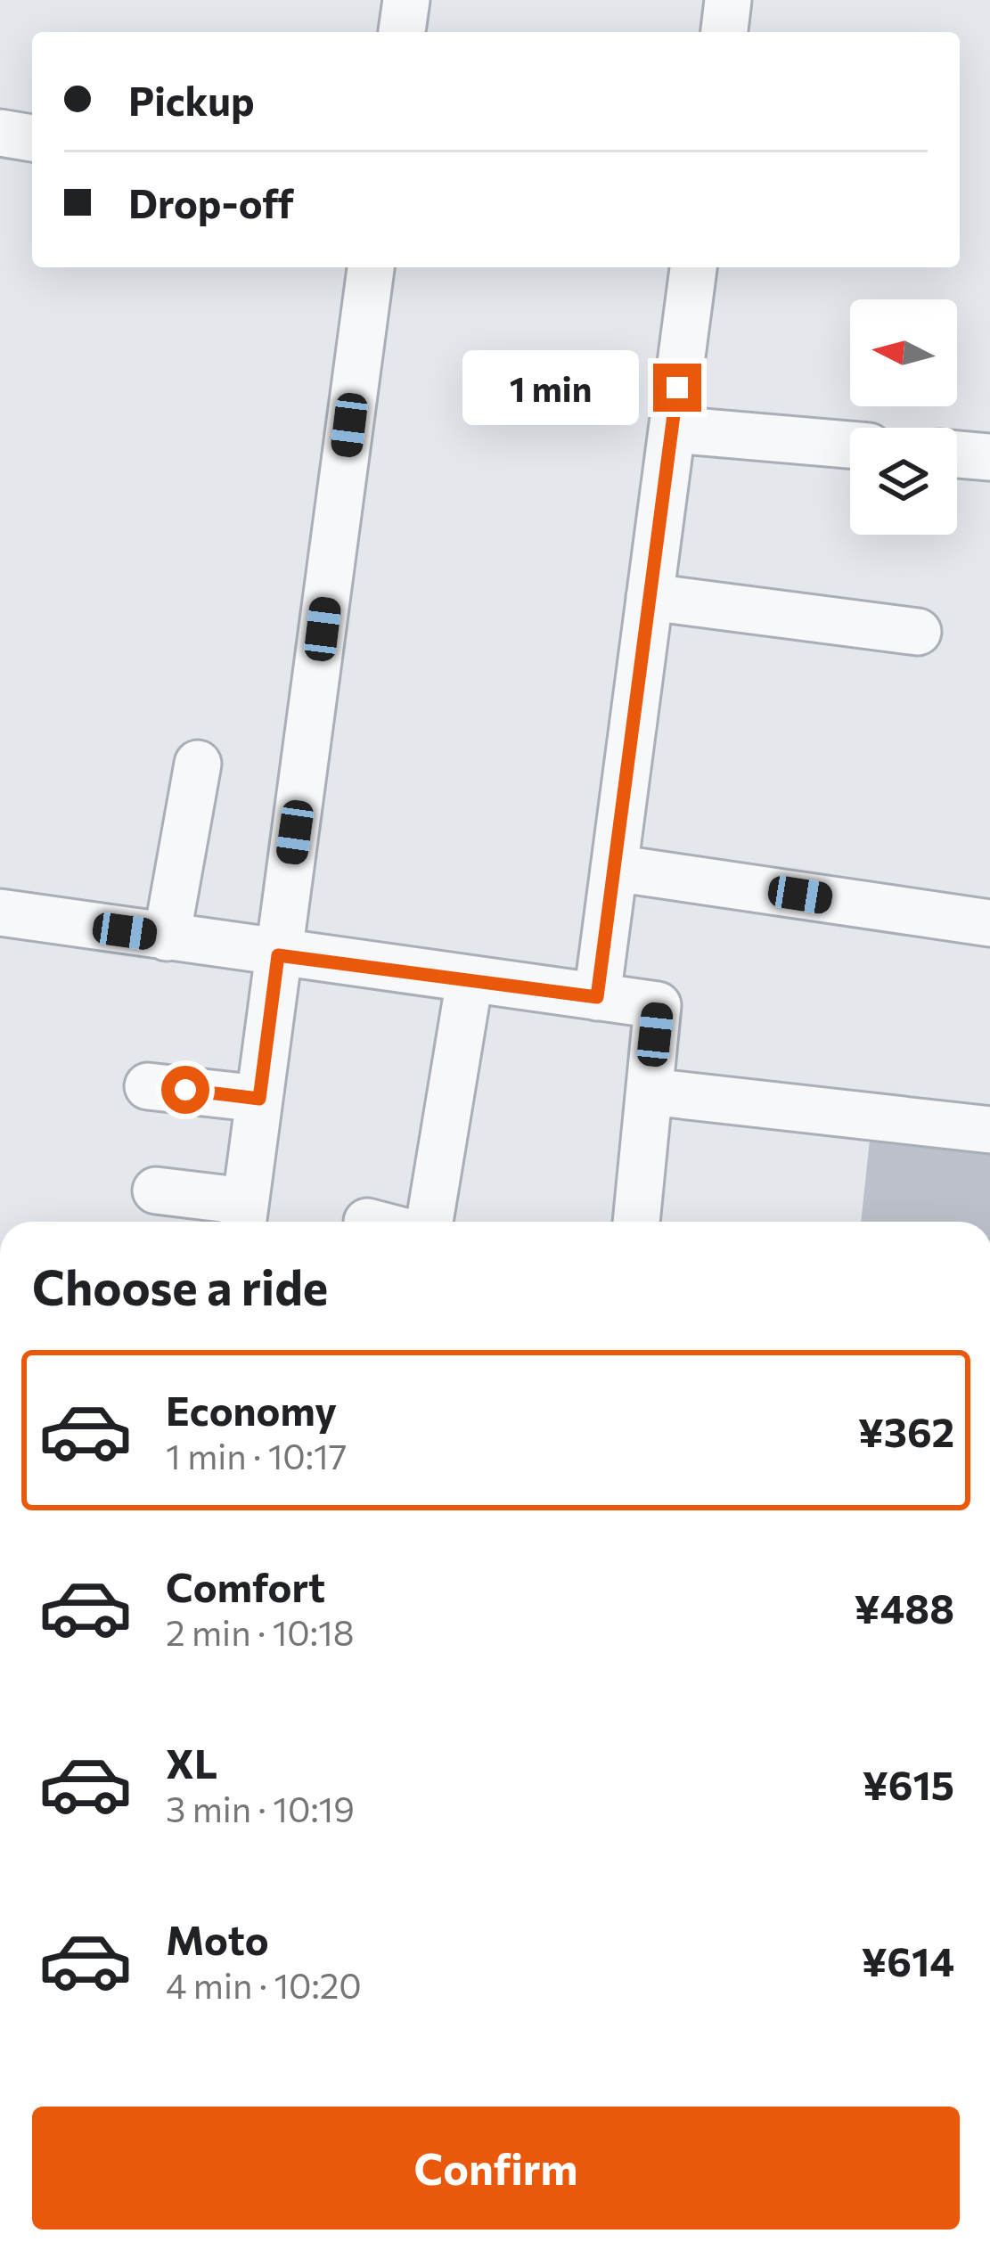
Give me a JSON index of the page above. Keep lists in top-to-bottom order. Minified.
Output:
{"north":"left","page":{"banner":["Pickup","Drop-off"],"bubble":"1 min","heading":"Choose a ride","list":[{"name":"Economy","note":"1 min · 10:17","value":"¥362"},{"name":"Comfort","note":"2 min · 10:18","value":"¥488"},{"name":"XL","note":"3 min · 10:19","value":"¥615"},{"name":"Moto","note":"4 min · 10:20","value":"¥614"}],"buttons":"Confirm"}}
